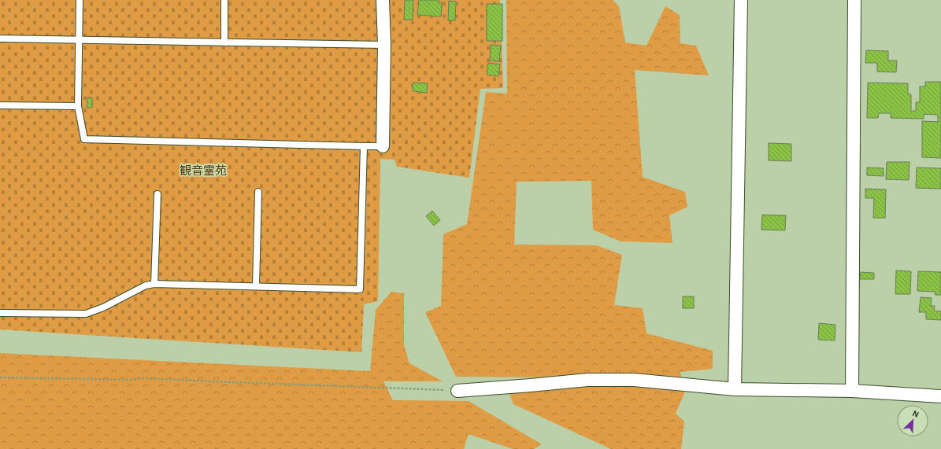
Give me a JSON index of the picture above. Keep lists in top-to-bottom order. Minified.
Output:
{"parks":["観音霊苑"],"north":"top right"}
